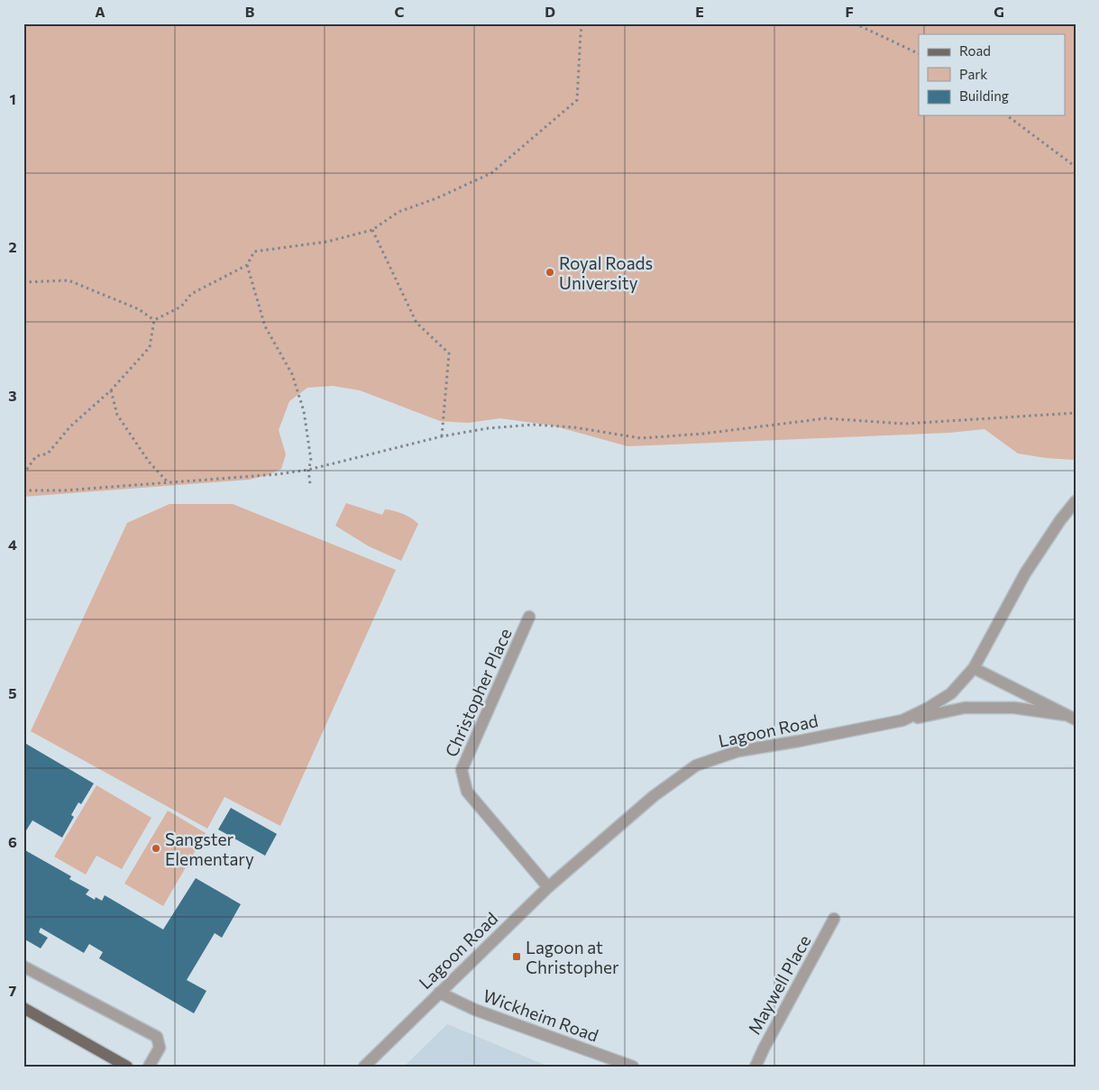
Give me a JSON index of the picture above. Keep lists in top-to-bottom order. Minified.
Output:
{"streets":{"street":["Christopher Place","Lagoon Road","Maywell Place","Wickheim Road"]},"crossings":[["Christopher Place","Lagoon Road"],["Lagoon Road","Wickheim Road"]],"places":{"other":["Royal Roads University","Sangster Elementary"],"transit":["Lagoon at Christopher"]},"legend":["Road","Park","Building"],"grid":{"columns":["A","B","C","D","E","F","G"],"rows":["1","2","3","4","5","6","7"]}}
